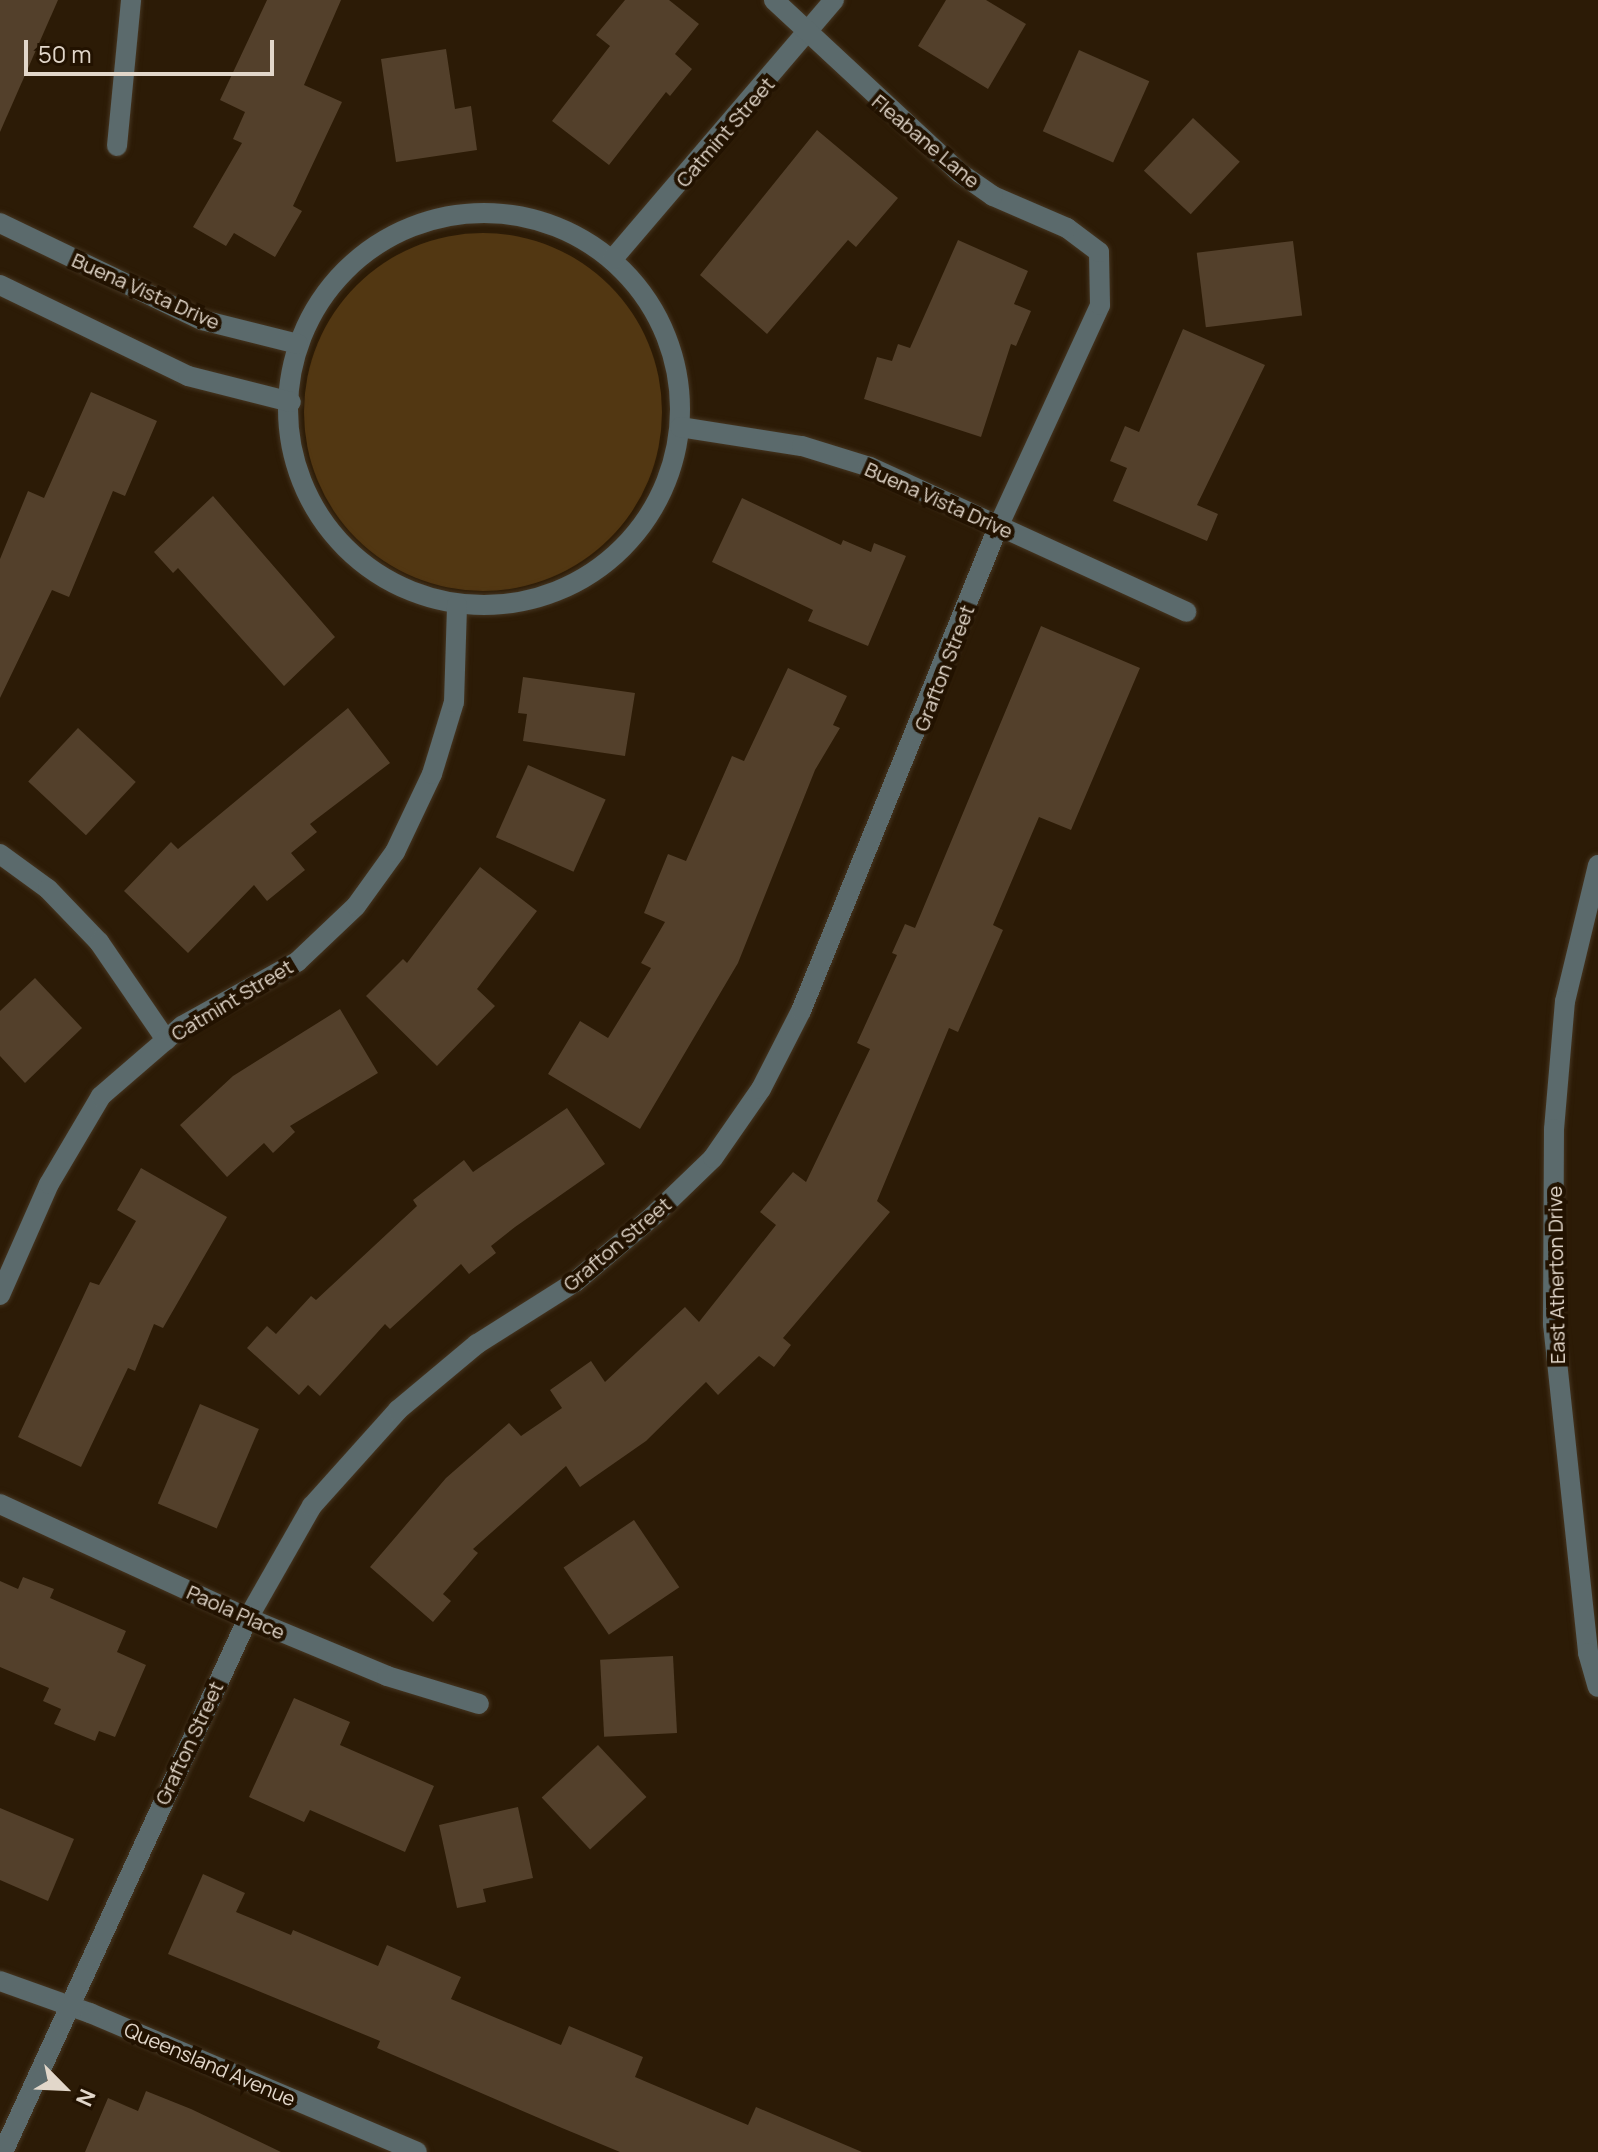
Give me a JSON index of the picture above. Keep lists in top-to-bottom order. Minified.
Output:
{"streets":{"street":["Catmint Street","Fleabane Lane","Buena Vista Drive","Grafton Street","East Atherton Drive","Paola Place","Queensland Avenue"]},"crossings":[["Catmint Street","Fleabane Lane"],["Fleabane Lane","Grafton Street"],["Buena Vista Drive","Grafton Street"],["Grafton Street","Paola Place"],["Grafton Street","Queensland Avenue"]],"scale_bar":"50 m","north":"bottom right"}
